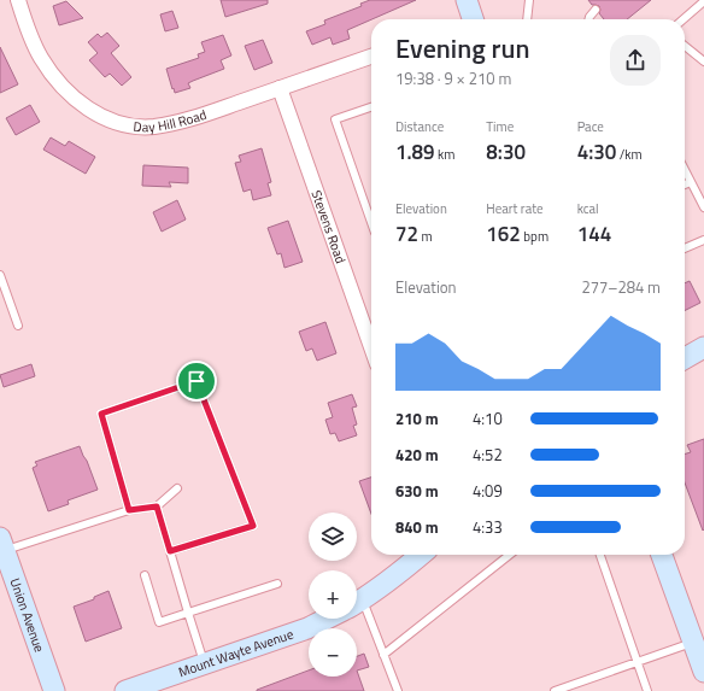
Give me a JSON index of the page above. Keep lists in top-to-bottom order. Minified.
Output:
{"streets":{"street":["Day Hill Road","Stevens Road","Union Avenue","Mount Wayte Avenue"]},"crossings":[["Day Hill Road","Stevens Road"]],"page":{"heading":["Evening run","19:38 · 9 × 210 m"],"stats":[["Distance","1.89 km"],["Time","8:30"],["Pace","4:30 /km"],["Elevation","72 m"],["Heart rate","162 bpm"],["kcal","144"]],"chart":["Elevation","277–284 m"],"list":[{"name":"210 m","note":"4:10"},{"name":"420 m","note":"4:52"},{"name":"630 m","note":"4:09"},{"name":"840 m","note":"4:33"}],"map_buttons":["+","−"]}}
